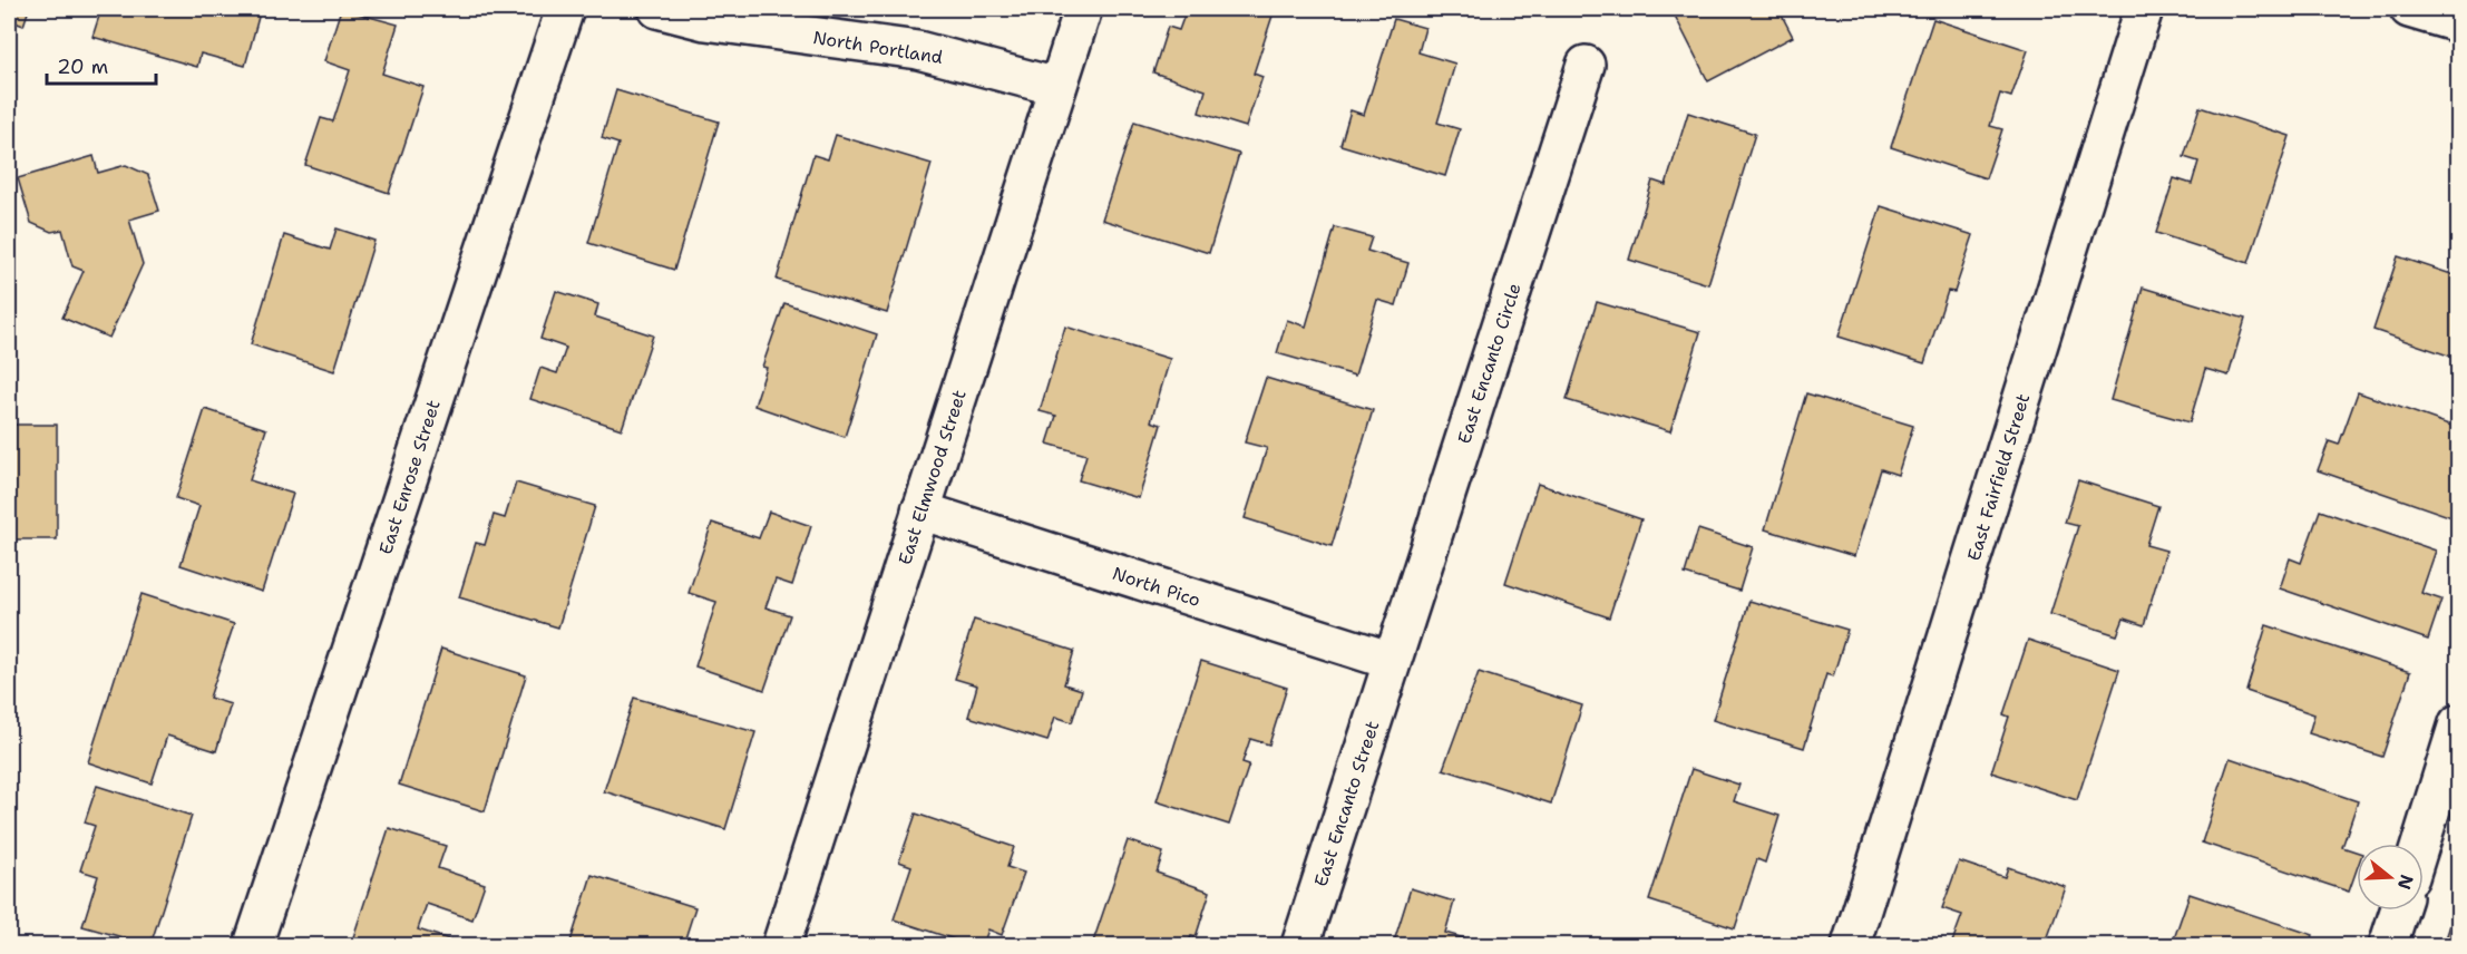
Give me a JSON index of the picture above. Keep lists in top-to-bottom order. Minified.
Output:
{"streets":{"street":["North Portland","East Encanto Circle","East Enrose Street","East Elmwood Street","East Fairfield Street","North Pico","East Encanto Street"]},"crossings":[["North Portland","East Elmwood Street"],["East Encanto Circle","North Pico"],["East Encanto Circle","East Encanto Street"],["East Elmwood Street","North Pico"],["North Pico","East Encanto Street"]],"scale_bar":"20 m","north":"right"}
